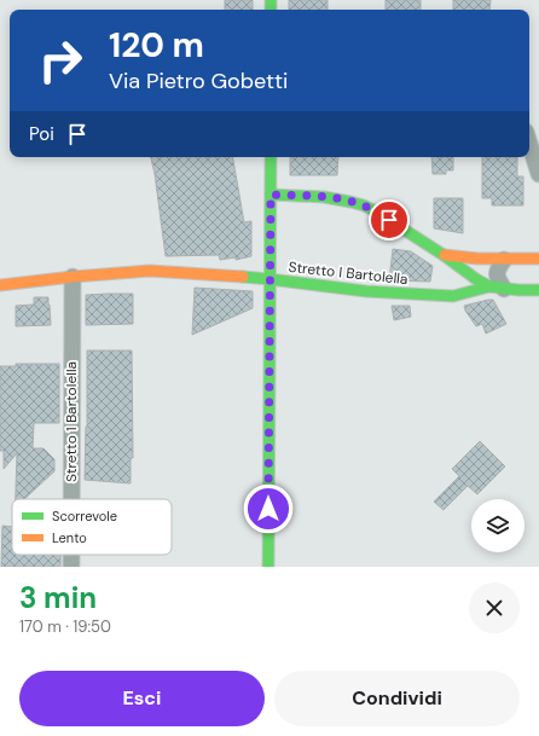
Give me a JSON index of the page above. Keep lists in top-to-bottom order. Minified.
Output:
{"streets":{"street":["Stretto I Bartolella","Stretto 1 Bartolella"]},"crossings":[["Stretto I Bartolella","Stretto 1 Bartolella"]],"legend":["Scorrevole","Lento"],"page":{"turn":["120 m","Via Pietro Gobetti"],"then":"Poi","heading":["3 min","170 m · 19:50"],"buttons":["Esci","Condividi"]}}
